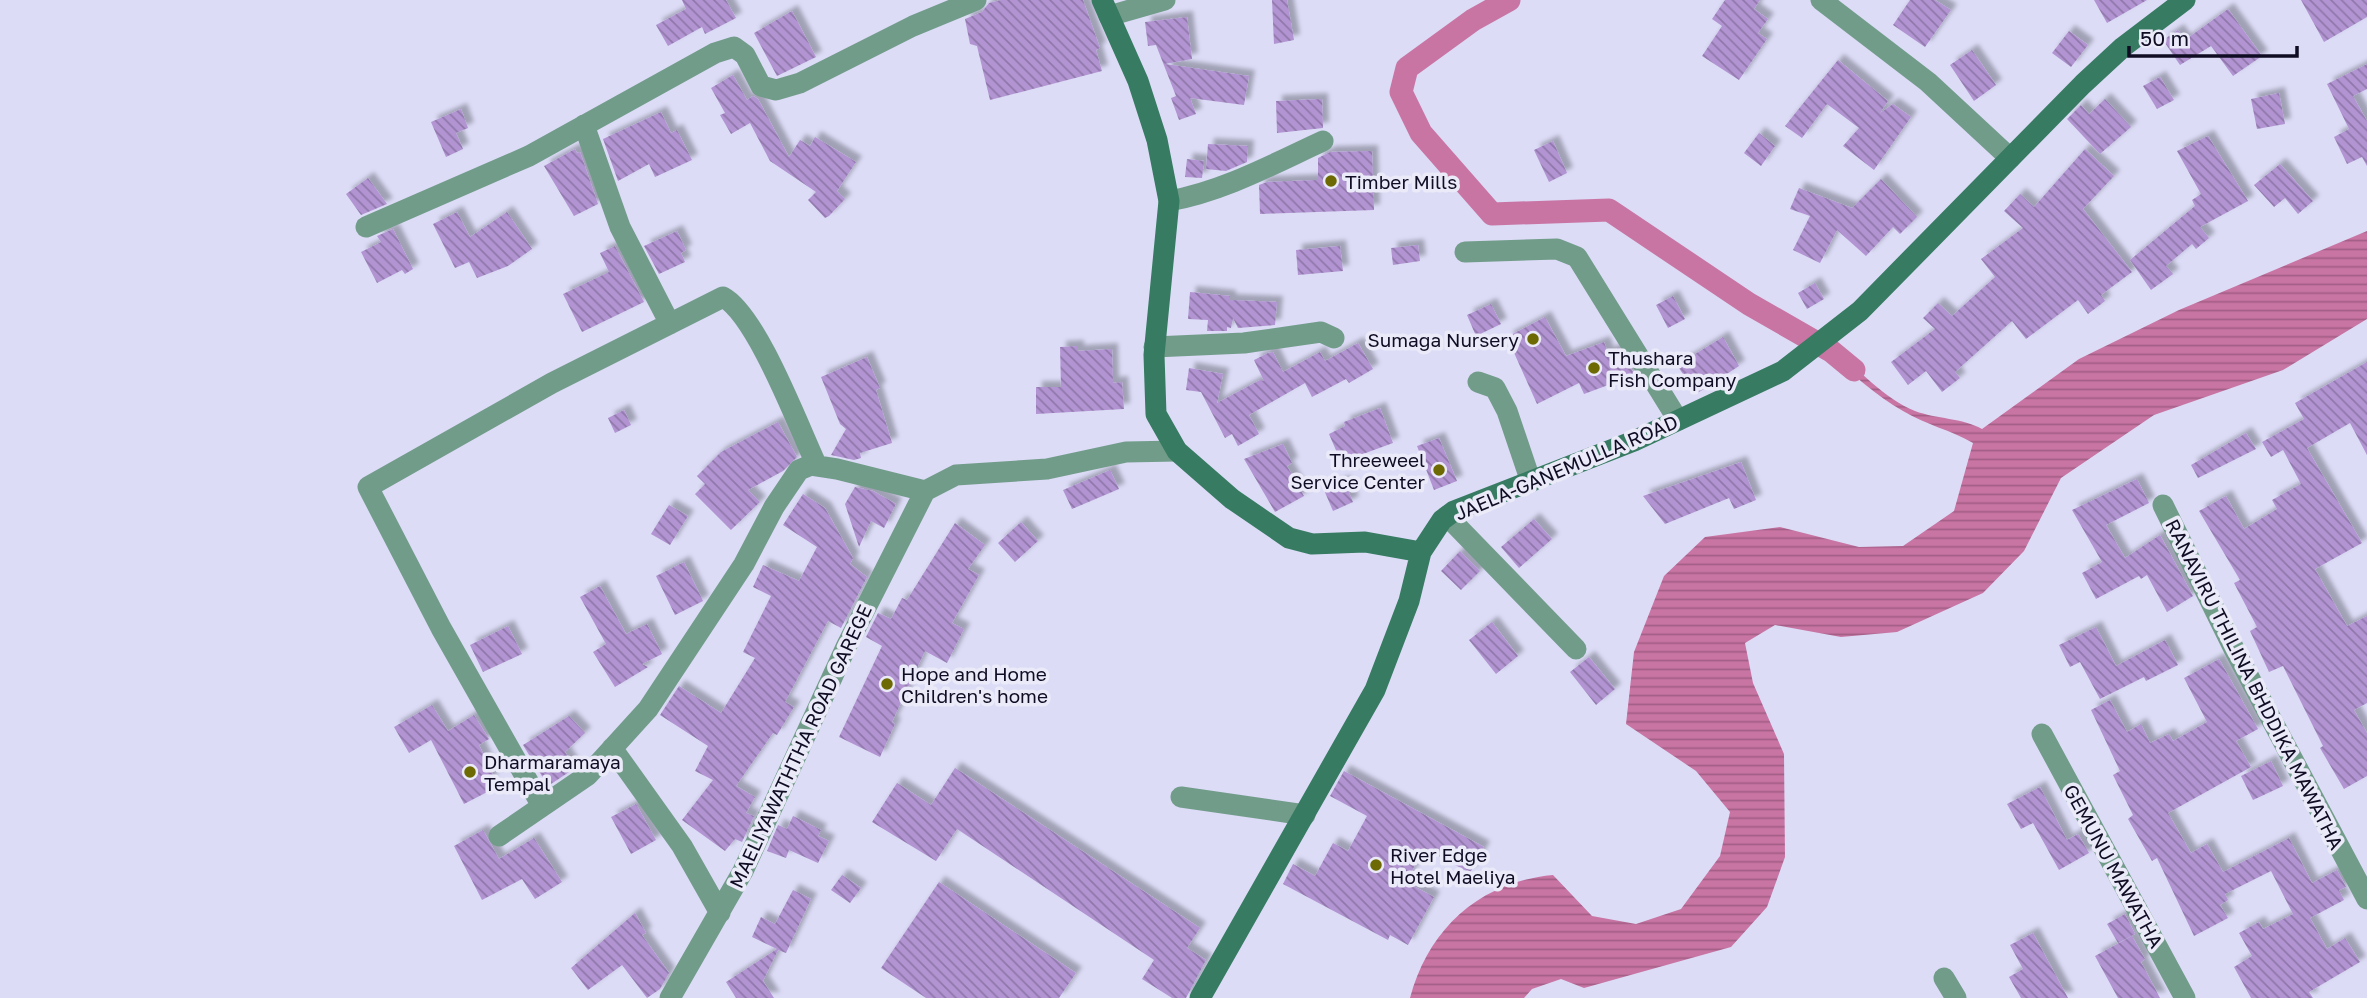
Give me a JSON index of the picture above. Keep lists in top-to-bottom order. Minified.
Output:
{"streets":{"main road":["JAELA-GANEMULLA ROAD"],"street":["RANAVIRU THILINA BHDDIKA MAWATHA","MAELIYAWATHTHA ROAD GAREGE","GEMUNU MAWATHA"]},"places":["Timber Mills","Sumaga Nursery","Thushara Fish Company","Threeweel Service Center","Hope and Home Children's home","Dharmaramaya Tempal","River Edge Hotel Maeliya"],"scale_bar":"50 m"}
